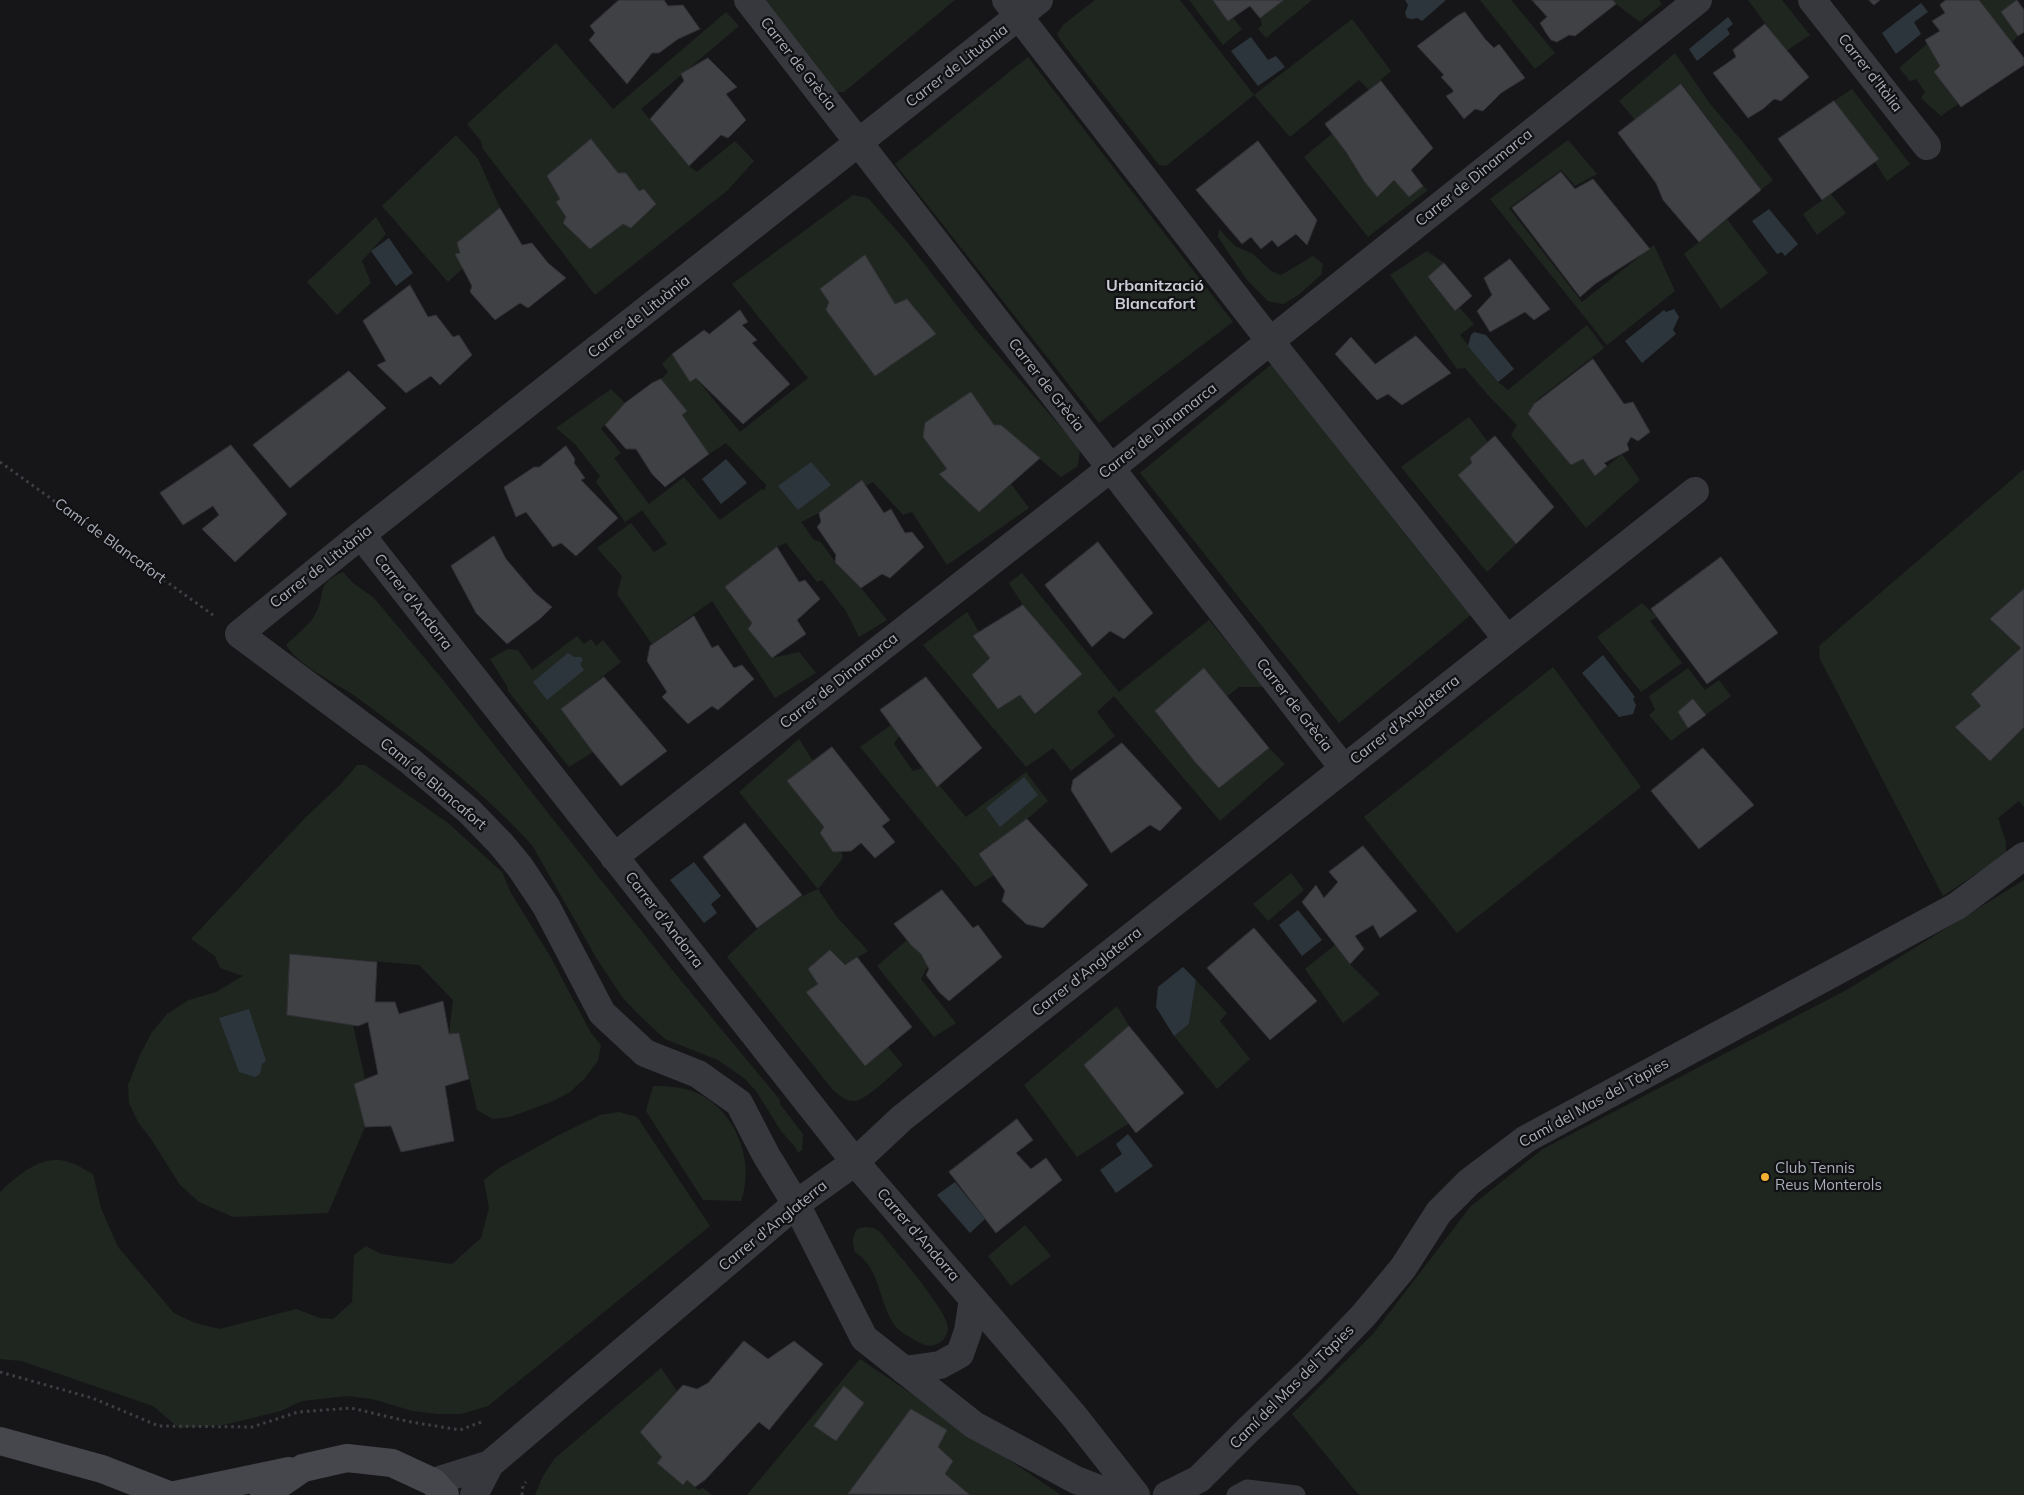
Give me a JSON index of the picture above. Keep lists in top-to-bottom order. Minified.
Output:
{"streets":{"street":["Carrer de Grècia","Carrer de Lituània","Carrer d'Itàlia","Carrer de Dinamarca","Camí de Blancafort","Carrer d'Andorra","Carrer d'Anglaterra","Camí del Mas del Tàpies"]},"crossings":[["Carrer de Grècia","Carrer de Lituània"],["Carrer de Grècia","Carrer de Dinamarca"],["Carrer de Grècia","Carrer d'Anglaterra"],["Carrer de Lituània","Camí de Blancafort"],["Carrer de Lituània","Carrer d'Andorra"],["Carrer de Dinamarca","Carrer d'Andorra"],["Camí de Blancafort","Carrer d'Anglaterra"],["Carrer d'Andorra","Carrer d'Anglaterra"]],"districts":["Urbanització Blancafort"],"places":["Club Tennis Reus Monterols"]}
